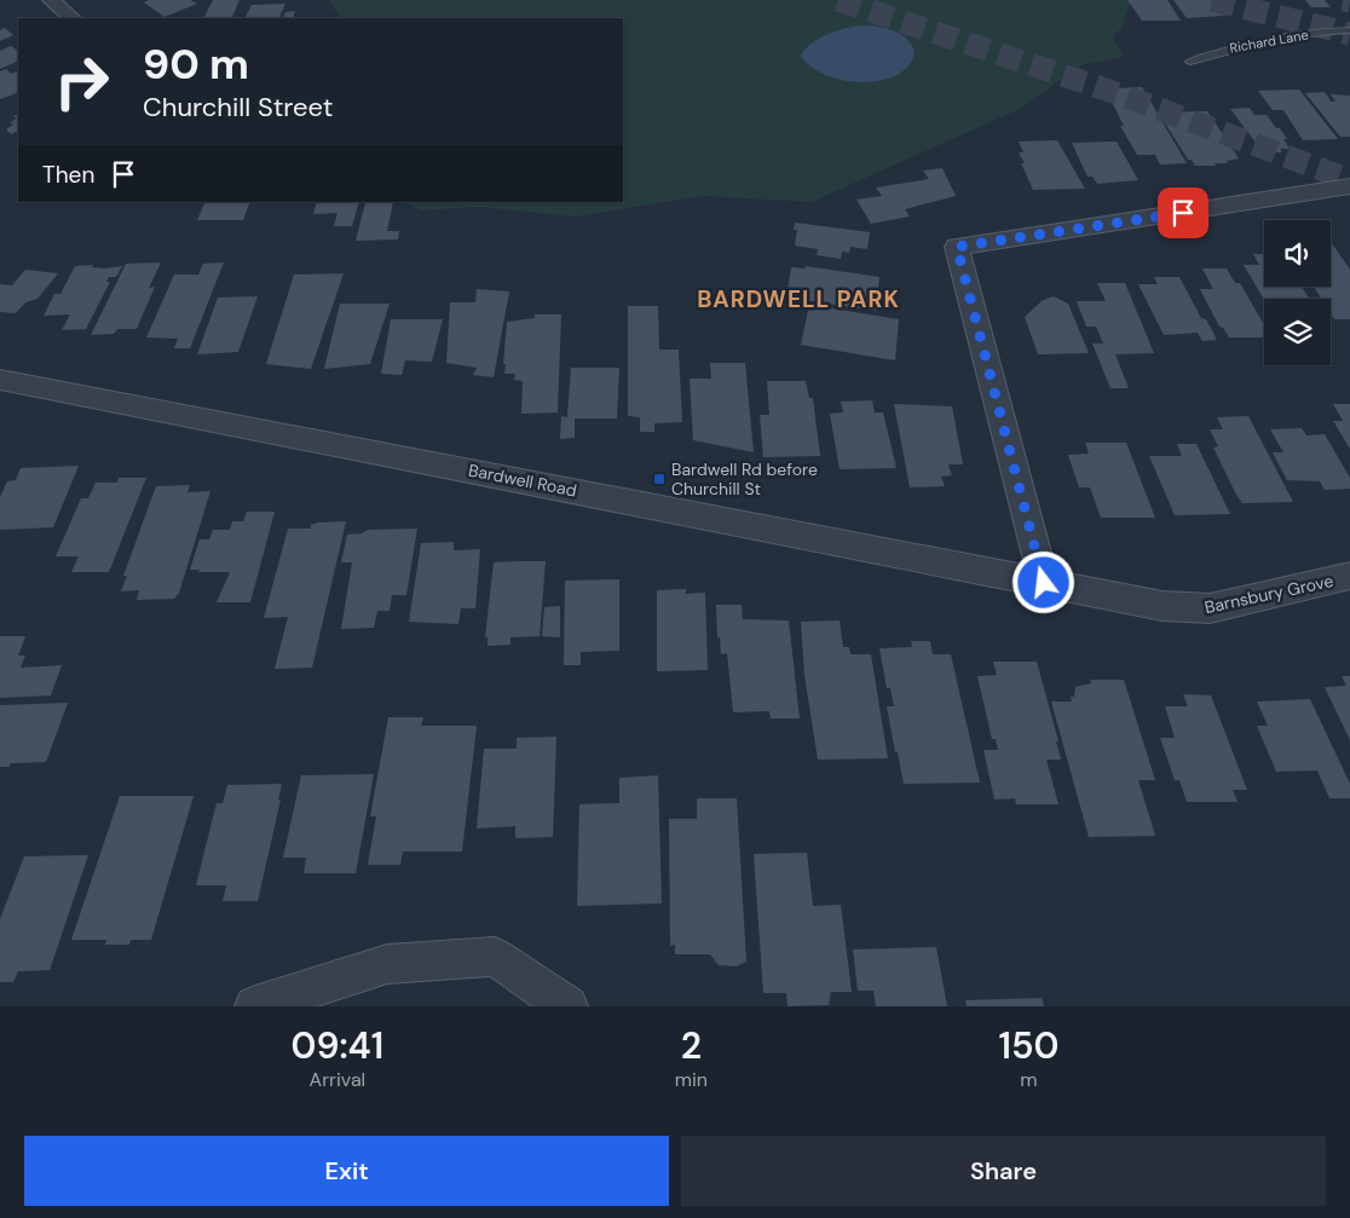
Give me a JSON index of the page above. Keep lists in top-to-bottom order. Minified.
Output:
{"streets":{"street":["Bardwell Road","Barnsbury Grove"],"lane":["Richard Lane"]},"crossings":[["Bardwell Road","Barnsbury Grove"]],"districts":["BARDWELL PARK"],"places":{"transit":["Bardwell Rd before Churchill St"]},"page":{"turn":["90 m","Churchill Street"],"then":"Then","eta":["09:41","Arrival","2","min","150","m"],"buttons":["Exit","Share"]}}
